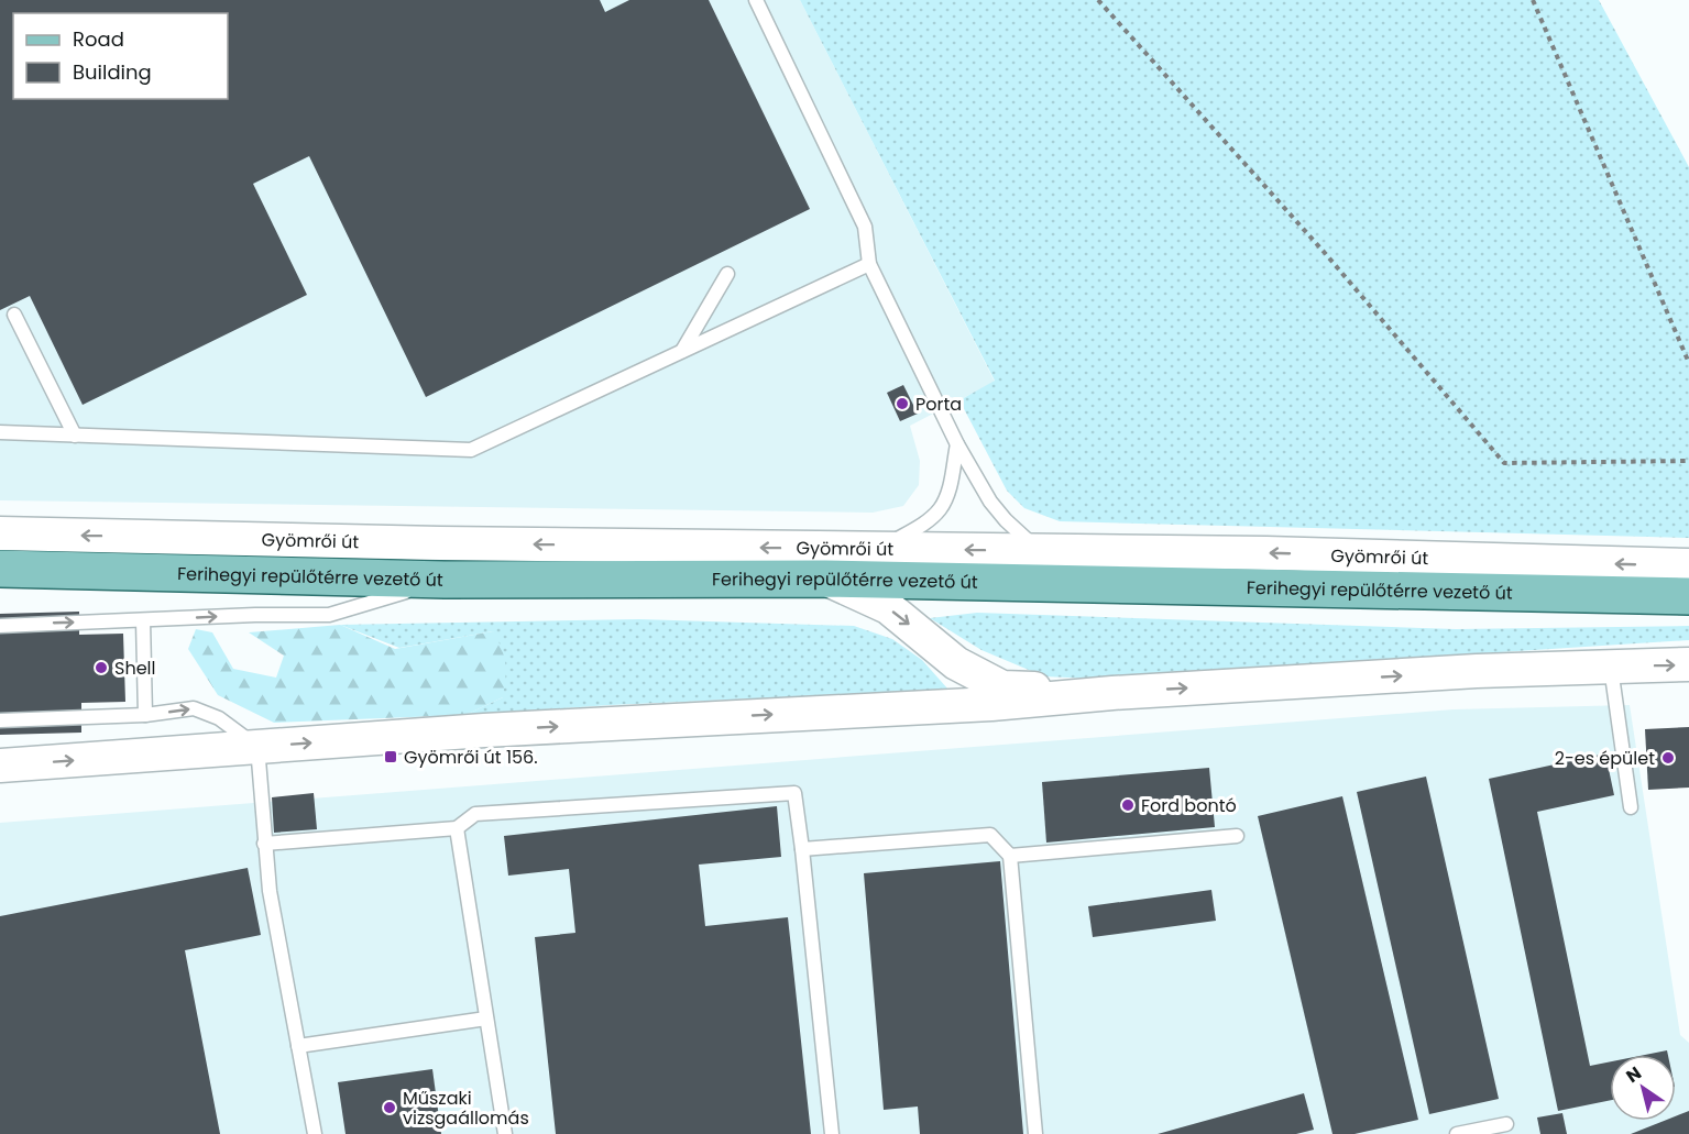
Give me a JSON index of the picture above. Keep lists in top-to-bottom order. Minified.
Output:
{"streets":{"main road":["Ferihegyi repülőtérre vezető út"],"street":["Gyömrői út"]},"crossings":[["Gyömrői út","Ferihegyi repülőtérre vezető út"]],"places":{"other":["Porta","Shell","2-es épület","Ford bontó","Műszaki vizsgaállomás"],"transit":["Gyömrői út 156."]},"legend":["Road","Building"],"north":"top left"}
